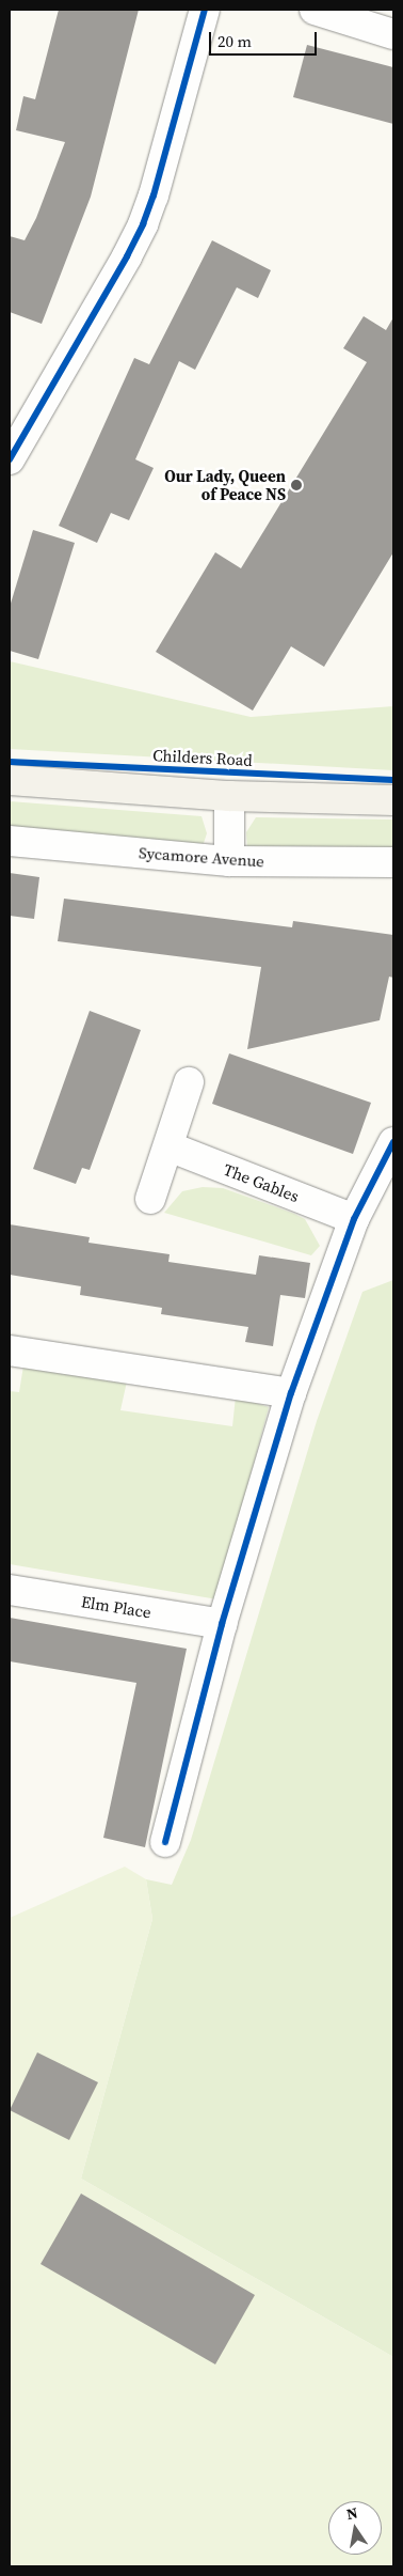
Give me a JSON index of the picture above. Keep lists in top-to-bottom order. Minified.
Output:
{"streets":{"street":["Sycamore Avenue","The Gables","Elm Place"],"cycle path":["Childers Road"]},"places":["Our Lady, Queen of Peace NS"],"scale_bar":"20 m","north":"top"}
